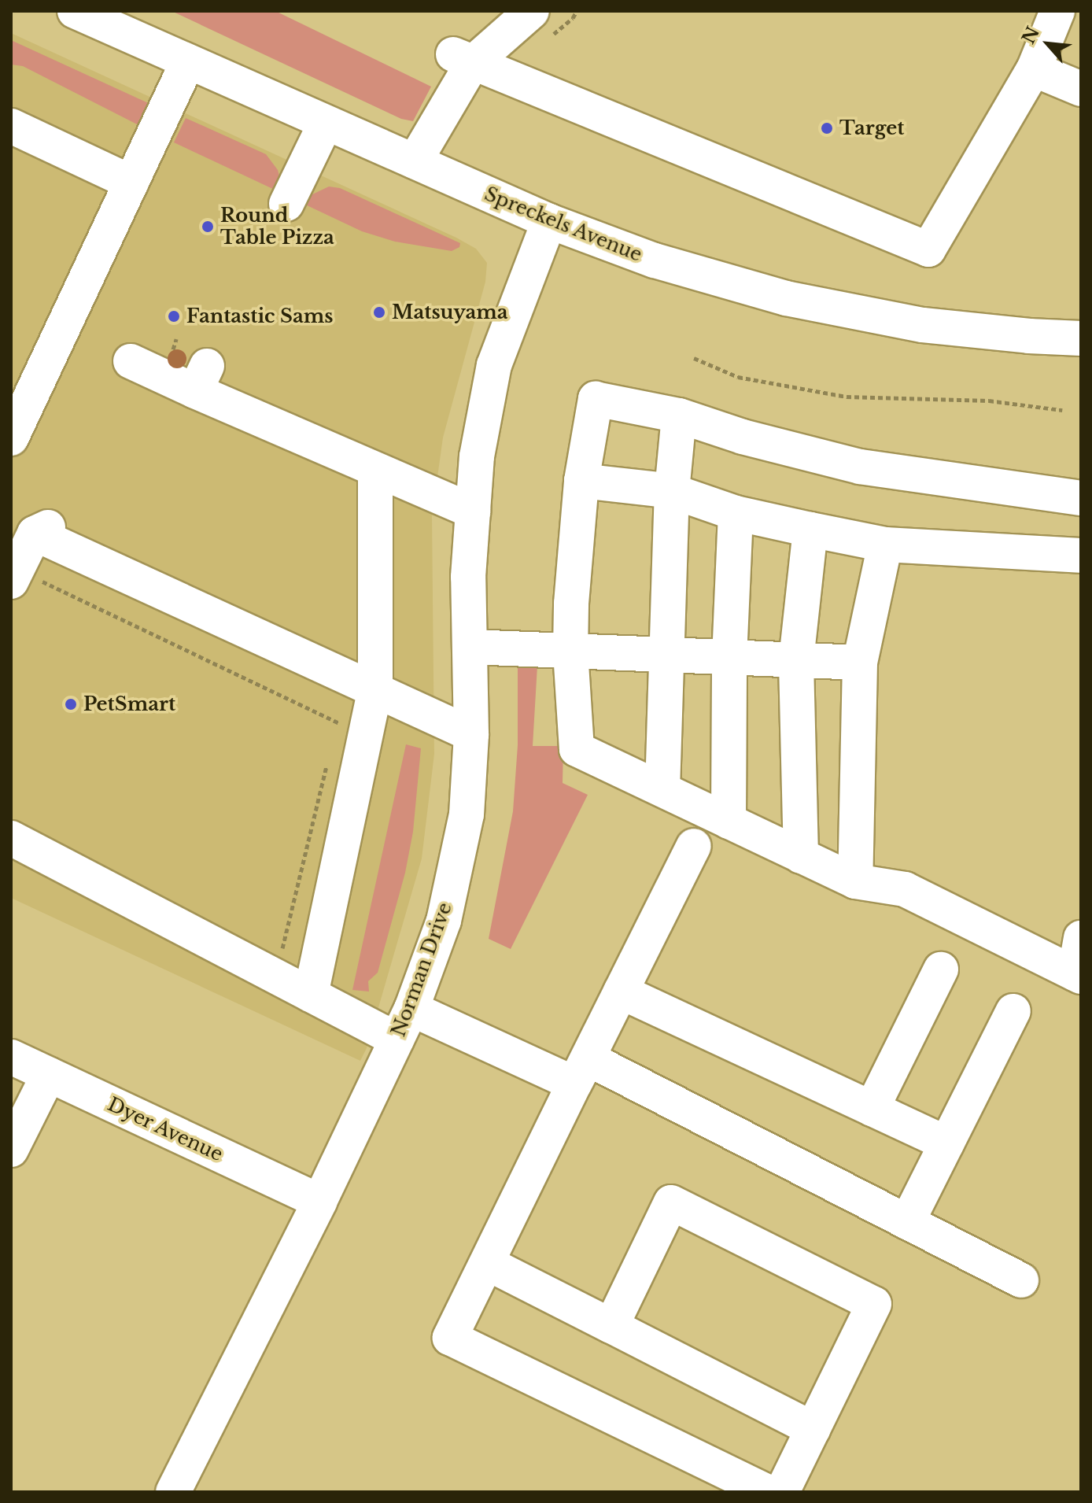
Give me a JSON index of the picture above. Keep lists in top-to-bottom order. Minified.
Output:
{"streets":{"street":["Spreckels Avenue","Norman Drive","Dyer Avenue"]},"crossings":[["Spreckels Avenue","Norman Drive"],["Norman Drive","Dyer Avenue"]],"places":["Target","Round Table Pizza","Matsuyama","Fantastic Sams","PetSmart"],"north":"top left"}
